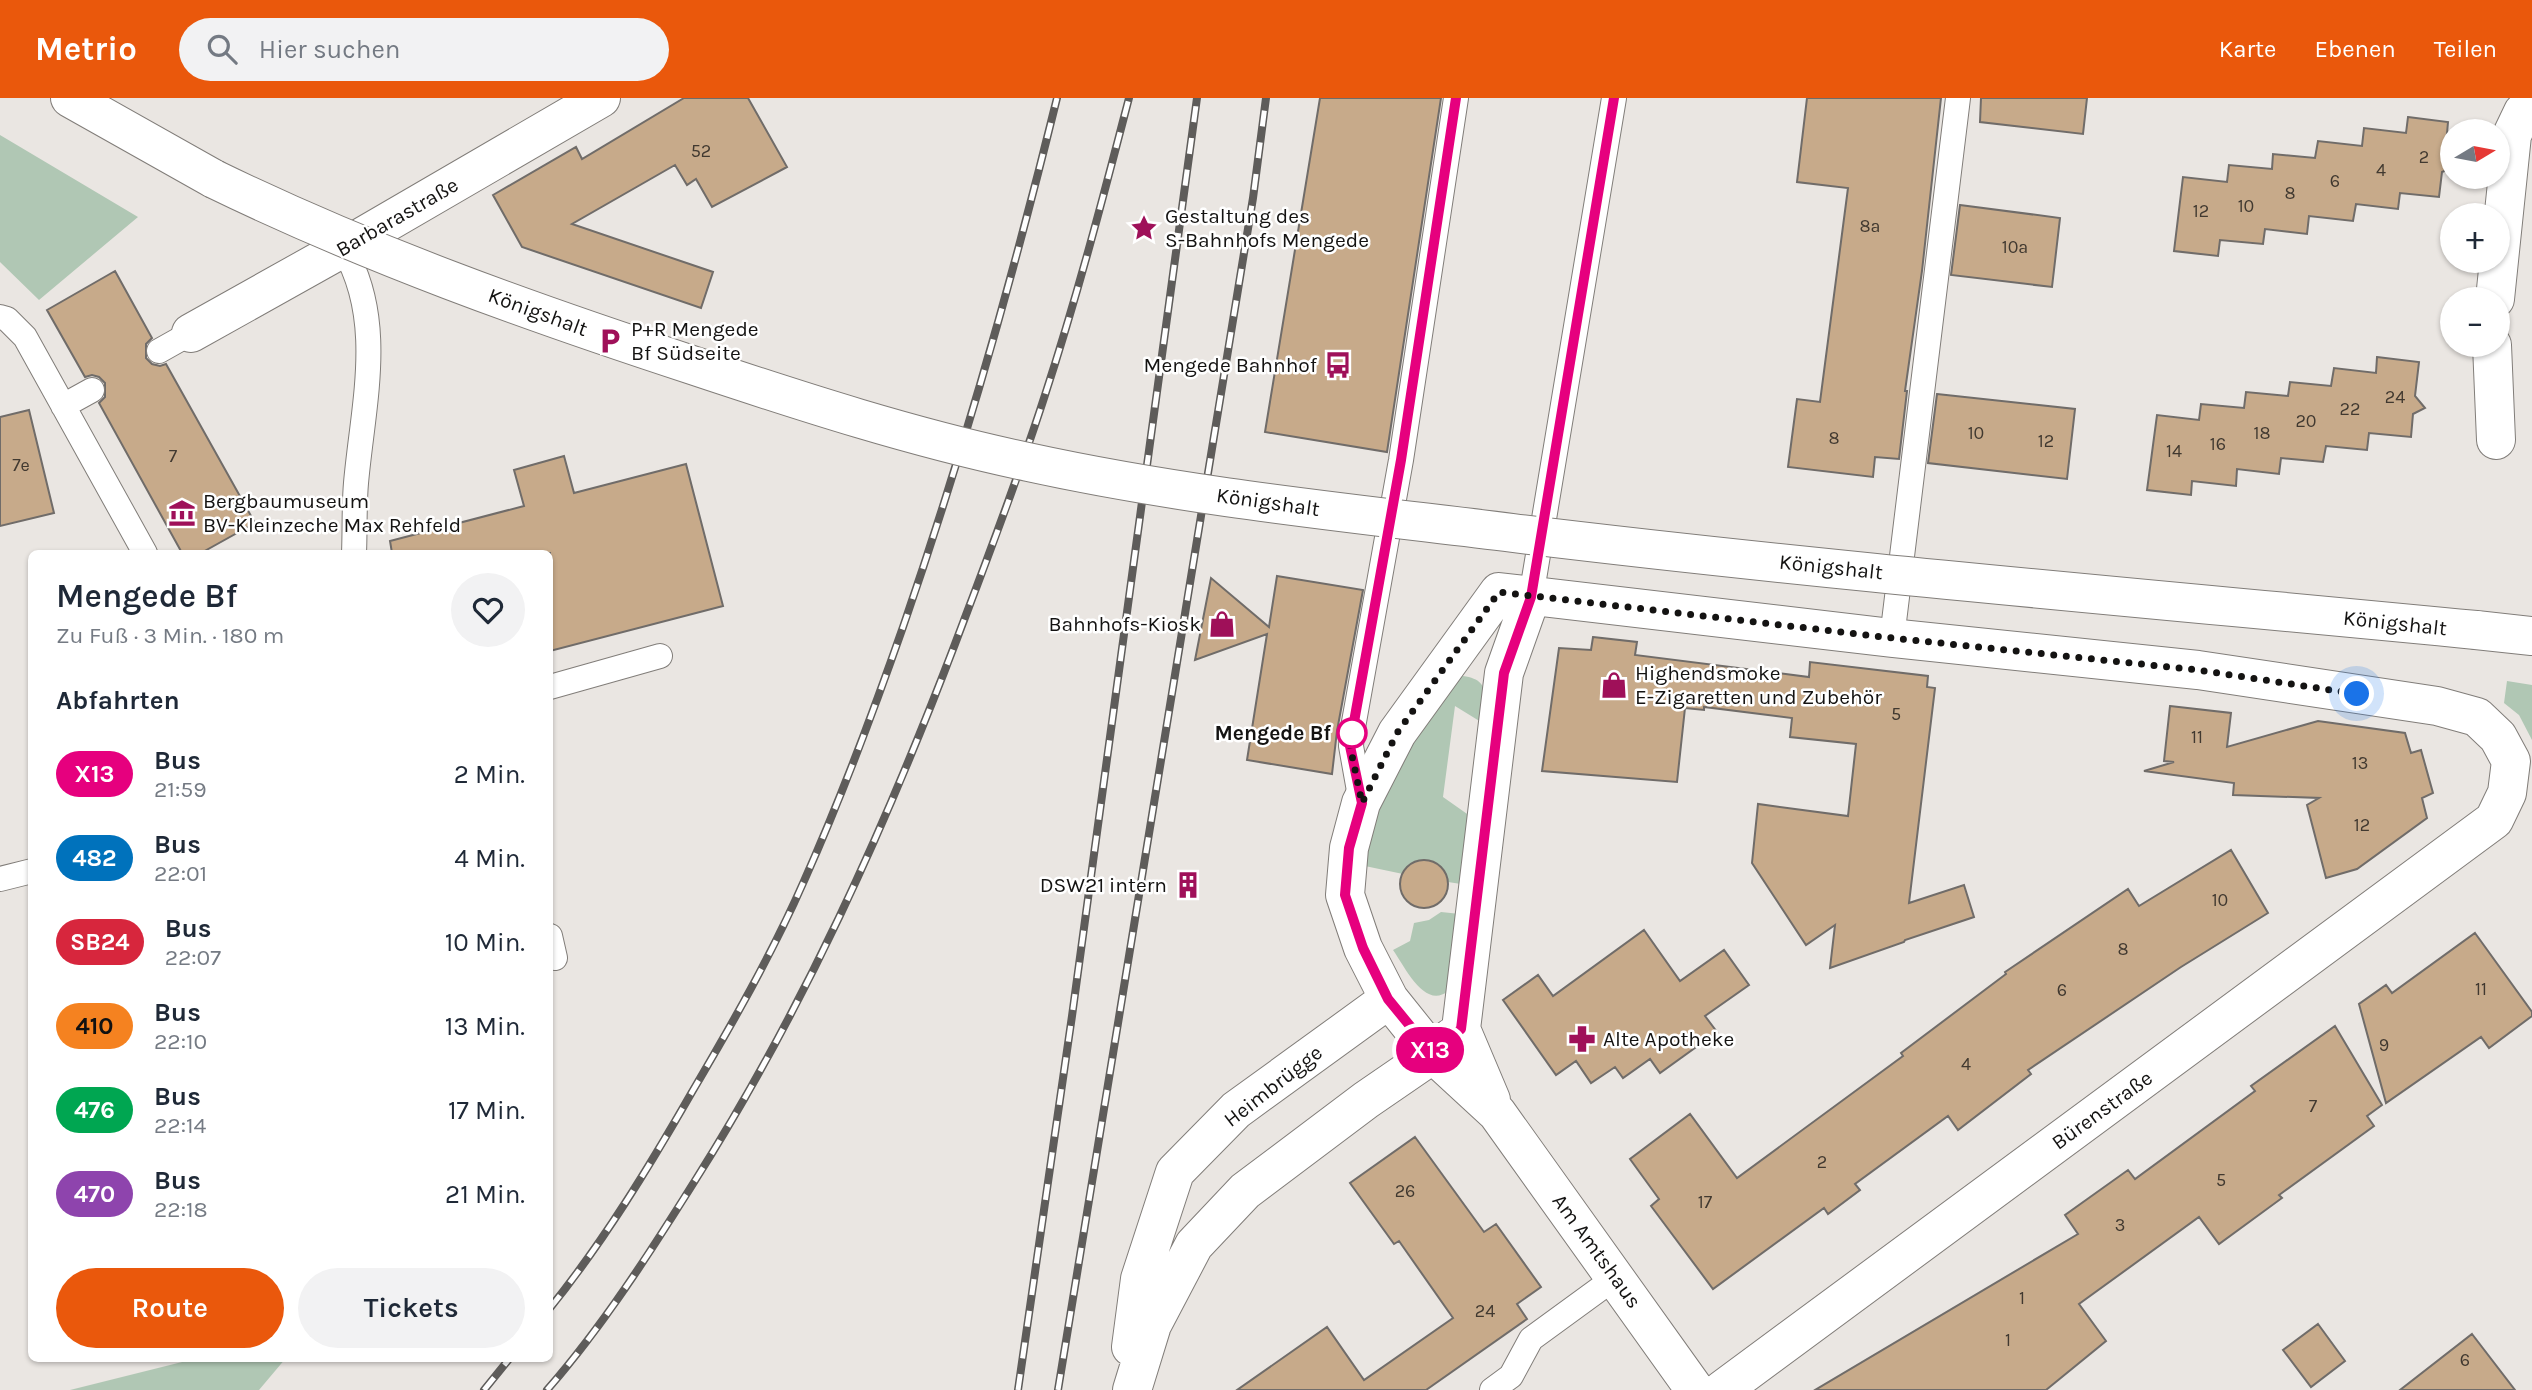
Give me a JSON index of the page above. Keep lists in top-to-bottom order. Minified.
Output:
{"streets":{"street":["Barbarastraße","Königshalt","Heimbrügge","Bürenstraße","Am Amtshaus"]},"crossings":[["Heimbrügge","Am Amtshaus"],["Bürenstraße","Am Amtshaus"]],"places":{"place":["Gestaltung des S-Bahnhofs Mengede"],"parking":["P+R Mengede Bf Südseite"],"bus stop":["Mengede Bahnhof"],"museum":["Bergbaumuseum BV-Kleinzeche Max Rehfeld"],"shop":["Bahnhofs-Kiosk","Highendsmoke E-Zigaretten und Zubehör"],"other":["Mengede Bf"],"building":["DSW21 intern"],"pharmacy":["Alte Apotheke"]},"lines":["bus line X13"],"house_numbers":["52","2","4","6","8","10","12","8a","10a","24","22","20","10","18","8","12","16","14","7","7e","5","11","13","12","10","8","11","6","9","4","7","2","5","26","17","3","1","24","1","6"],"north":"right","page":{"header":"Metrio","search":"Hier suchen","nav":["Karte","Ebenen","Teilen"],"on_map":"X13","map_buttons":["+","−"],"heading":[["Mengede Bf","Zu Fuß · 3 Min. · 180 m"],"Abfahrten"],"list":[{"mark":"X13","name":"Bus","note":"21:59","value":"2 Min."},{"mark":"482","name":"Bus","note":"22:01","value":"4 Min."},{"mark":"SB24","name":"Bus","note":"22:07","value":"10 Min."},{"mark":"410","name":"Bus","note":"22:10","value":"13 Min."},{"mark":"476","name":"Bus","note":"22:14","value":"17 Min."},{"mark":"470","name":"Bus","note":"22:18","value":"21 Min."}],"buttons":["Route","Tickets"]}}
